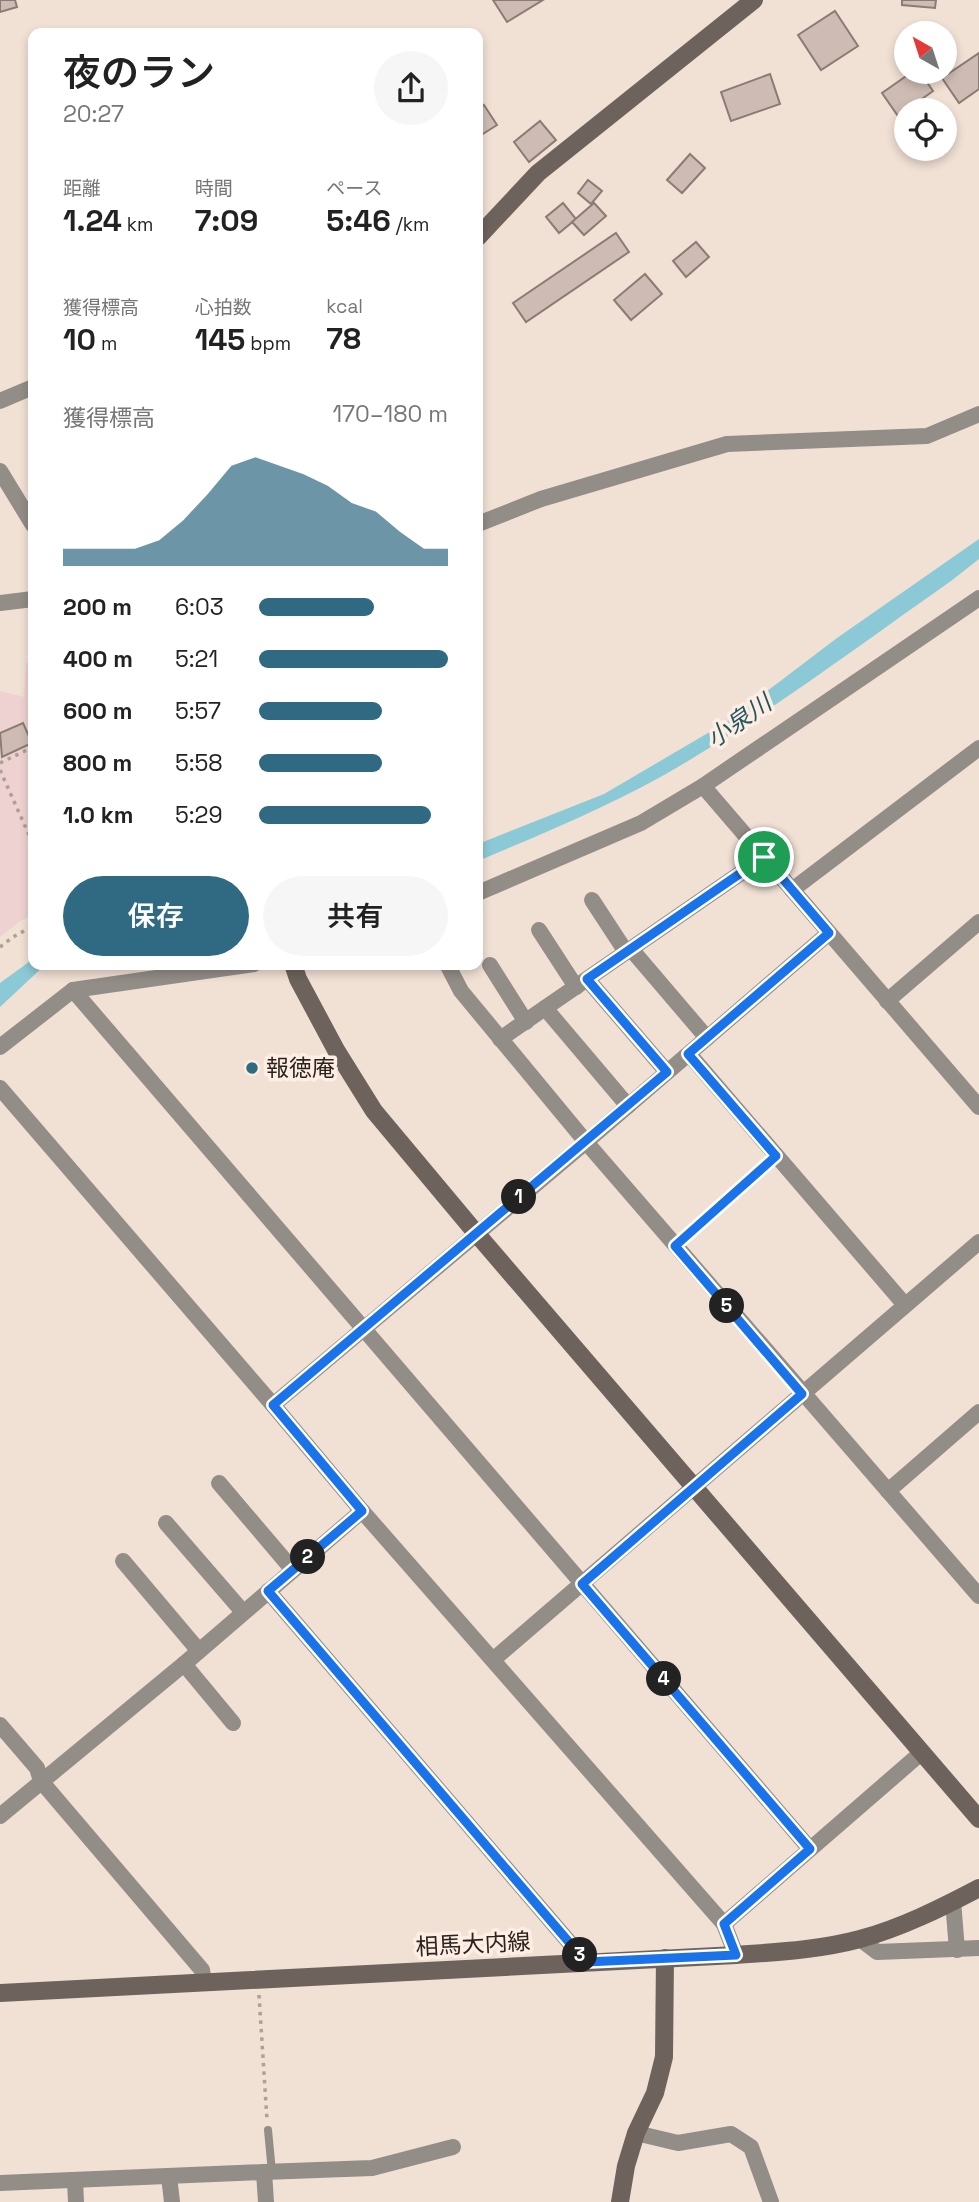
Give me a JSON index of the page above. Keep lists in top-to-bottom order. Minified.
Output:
{"streets":{"street":["相馬大内線"]},"water":["小泉川"],"places":["報徳庵"],"north":"top left","page":{"heading":["夜のラン","20:27"],"stats":[["距離","1.24 km"],["時間","7:09"],["ペース","5:46 /km"],["獲得標高","10 m"],["心拍数","145 bpm"],["kcal","78"]],"chart":["獲得標高","170–180 m"],"list":[{"name":"200 m","note":"6:03"},{"name":"400 m","note":"5:21"},{"name":"600 m","note":"5:57"},{"name":"800 m","note":"5:58"},{"name":"1.0 km","note":"5:29"}],"buttons":["保存","共有"],"pins":["1","5","2","4","3"]}}
